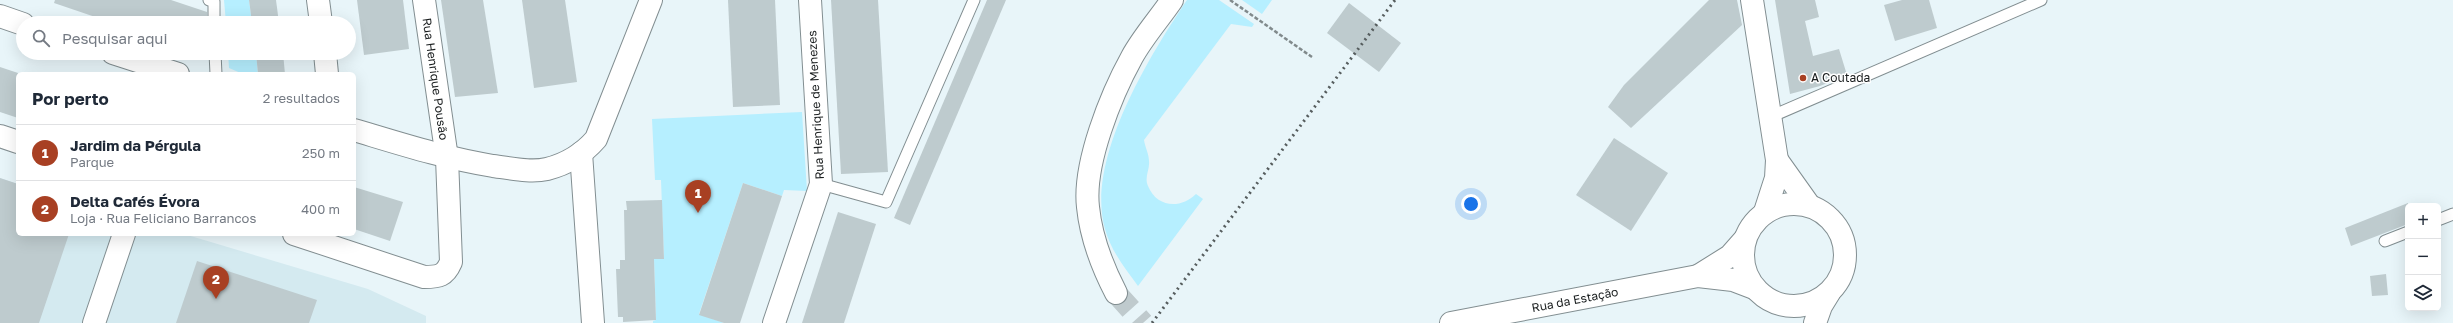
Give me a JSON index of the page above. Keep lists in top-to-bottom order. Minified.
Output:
{"streets":{"street":["Rua Henrique Pousão","Rua Henrique de Menezes","Rua da Estação"]},"places":["A Coutada"],"page":{"search":"Pesquisar aqui","heading":["Por perto","2 resultados"],"list":[{"mark":"1","name":"Jardim da Pérgula","note":"Parque","value":"250 m"},{"mark":"2","name":"Delta Cafés Évora","note":"Loja · Rua Feliciano Barrancos","value":"400 m"}],"pins":["1","2"],"map_buttons":["+","−"]}}
